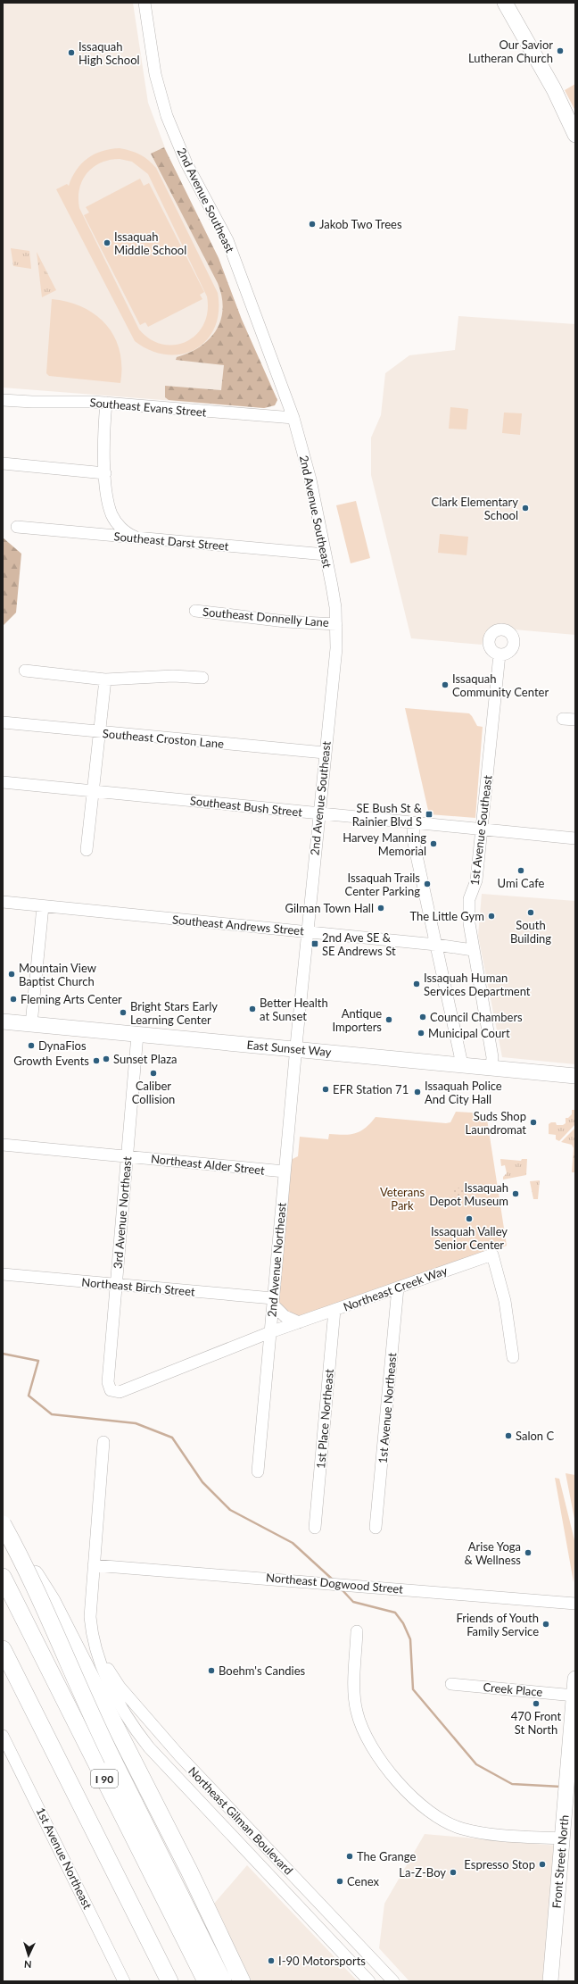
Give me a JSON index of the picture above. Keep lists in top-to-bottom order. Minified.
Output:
{"streets":{"highway":["I 90"],"main road":["East Sunset Way","Front Street North"],"street":["2nd Avenue Southeast","Southeast Evans Street","Southeast Darst Street","Southeast Donnelly Lane","Southeast Croston Lane","Southeast Bush Street","1st Avenue Southeast","Southeast Andrews Street","Northeast Alder Street","3rd Avenue Northeast","2nd Avenue Northeast","Northeast Birch Street","Northeast Creek Way","1st Avenue Northeast","1st Place Northeast","Northeast Dogwood Street","Creek Place","Northeast Gilman Boulevard"]},"crossings":[["2nd Avenue Southeast","Southeast Evans Street"],["2nd Avenue Southeast","Southeast Darst Street"],["2nd Avenue Southeast","Southeast Donnelly Lane"],["2nd Avenue Southeast","Southeast Croston Lane"],["2nd Avenue Southeast","Southeast Bush Street"],["2nd Avenue Southeast","Southeast Andrews Street"],["2nd Avenue Southeast","East Sunset Way"],["2nd Avenue Southeast","2nd Avenue Northeast"],["Southeast Bush Street","1st Avenue Southeast"],["1st Avenue Southeast","Southeast Andrews Street"],["1st Avenue Southeast","East Sunset Way"],["East Sunset Way","3rd Avenue Northeast"],["East Sunset Way","2nd Avenue Northeast"],["Northeast Alder Street","3rd Avenue Northeast"],["Northeast Alder Street","2nd Avenue Northeast"],["3rd Avenue Northeast","Northeast Birch Street"],["3rd Avenue Northeast","Northeast Creek Way"],["2nd Avenue Northeast","Northeast Birch Street"],["2nd Avenue Northeast","Northeast Creek Way"],["Northeast Creek Way","1st Avenue Northeast"],["Northeast Creek Way","1st Place Northeast"],["Northeast Dogwood Street","Northeast Gilman Boulevard"],["Creek Place","Front Street North"]],"parks":["Veterans Park"],"places":{"other":["Our Savior Lutheran Church","Issaquah High School","Jakob Two Trees","Issaquah Middle School","Clark Elementary School","Issaquah Community Center","Harvey Manning Memorial","Umi Cafe","Issaquah Trails Center Parking","Gilman Town Hall","South Building","The Little Gym","Mountain View Baptist Church","Issaquah Human Services Department","Fleming Arts Center","Better Health at Sunset","Bright Stars Early Learning Center","Council Chambers","Antique Importers","Municipal Court","DynaFios","Sunset Plaza","Growth Events","Caliber Collision","EFR Station 71","Issaquah Police And City Hall","Suds Shop Laundromat","Issaquah Depot Museum","Issaquah Valley Senior Center","Salon C","Arise Yoga & Wellness","Friends of Youth Family Service","Boehm's Candies","470 Front St North","The Grange","Espresso Stop","La-Z-Boy","Cenex","I-90 Motorsports"],"transit":["SE Bush St & Rainier Blvd S","2nd Ave SE & SE Andrews St"]},"north":"bottom"}
